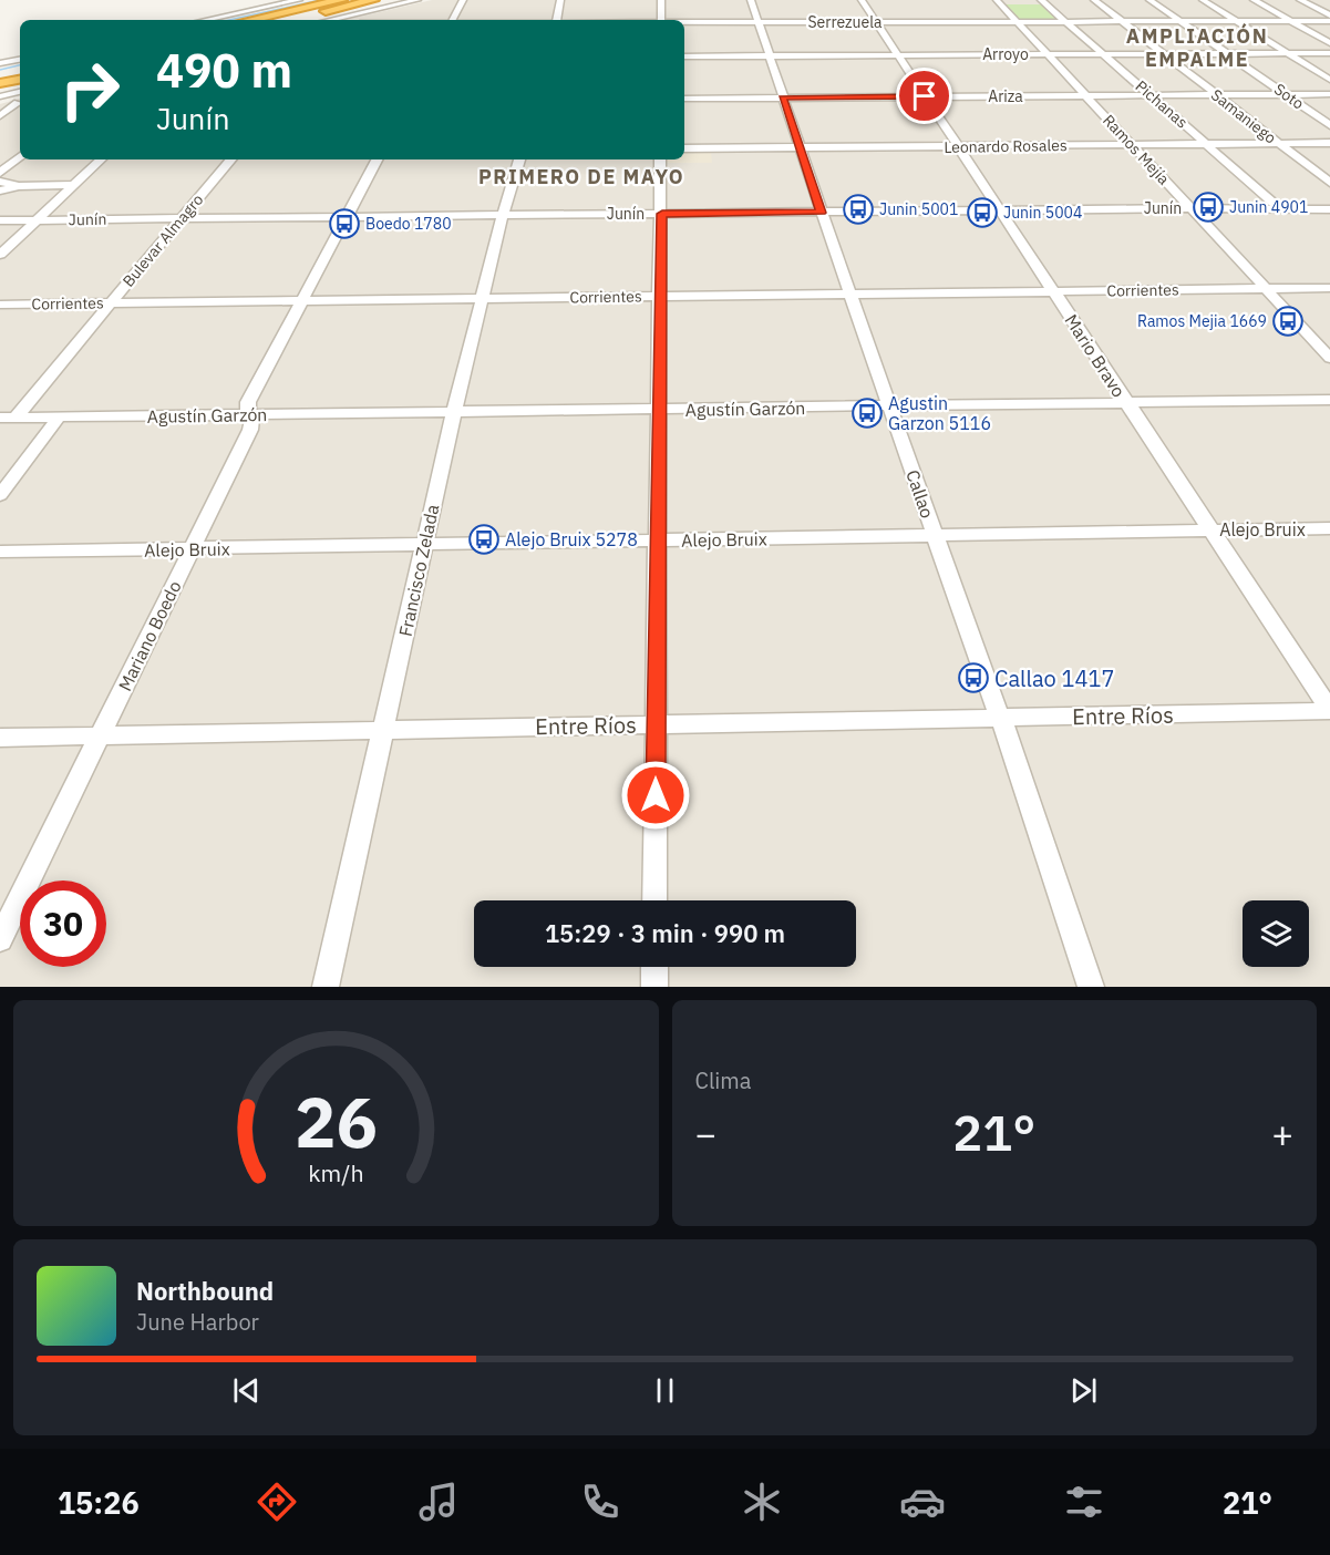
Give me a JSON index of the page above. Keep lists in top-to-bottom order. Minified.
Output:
{"streets":{"street":["Serrezuela","Arroyo","Ariza","Soto","Pichanas","Samaniego","Leonardo Rosales","Ramos Mejía","Junín","Bulevar Almagro","Corrientes","Mario Bravo","Agustín Garzón","Callao","Alejo Bruix","Francisco Zelada","Mariano Boedo","Entre Ríos"]},"crossings":[["Serrezuela","Soto"],["Serrezuela","Pichanas"],["Serrezuela","Samaniego"],["Serrezuela","Ramos Mejía"],["Serrezuela","Mario Bravo"],["Serrezuela","Callao"],["Arroyo","Soto"],["Arroyo","Pichanas"],["Arroyo","Samaniego"],["Arroyo","Ramos Mejía"],["Arroyo","Mario Bravo"],["Arroyo","Callao"],["Ariza","Soto"],["Ariza","Pichanas"],["Ariza","Samaniego"],["Ariza","Ramos Mejía"],["Ariza","Mario Bravo"],["Ariza","Callao"],["Pichanas","Leonardo Rosales"],["Pichanas","Junín"],["Samaniego","Leonardo Rosales"],["Leonardo Rosales","Ramos Mejía"],["Leonardo Rosales","Mario Bravo"],["Leonardo Rosales","Callao"],["Ramos Mejía","Junín"],["Ramos Mejía","Corrientes"],["Junín","Bulevar Almagro"],["Junín","Mario Bravo"],["Junín","Callao"],["Junín","Francisco Zelada"],["Junín","Mariano Boedo"],["Bulevar Almagro","Corrientes"],["Bulevar Almagro","Agustín Garzón"],["Corrientes","Mario Bravo"],["Corrientes","Callao"],["Corrientes","Francisco Zelada"],["Corrientes","Mariano Boedo"],["Mario Bravo","Agustín Garzón"],["Mario Bravo","Alejo Bruix"],["Mario Bravo","Entre Ríos"],["Agustín Garzón","Callao"],["Agustín Garzón","Francisco Zelada"],["Agustín Garzón","Mariano Boedo"],["Callao","Alejo Bruix"],["Callao","Entre Ríos"],["Alejo Bruix","Francisco Zelada"],["Alejo Bruix","Mariano Boedo"],["Francisco Zelada","Entre Ríos"],["Mariano Boedo","Entre Ríos"]],"districts":["AMPLIACIÓN EMPALME","PRIMERO DE MAYO"],"places":{"bus stop":["Junin 4901","Junin 5001","Junin 5004","Boedo 1780","Ramos Mejia 1669","Agustin Garzon 5116","Alejo Bruix 5278","Callao 1417"]},"page":{"turn":["490 m","Junín"],"limit":"30","trip":"15:29 · 3 min · 990 m","tile":"Clima","heat":["−","21°","+"],"song":["Northbound","June Harbor"],"tabs":["15:26","21°"],"gauge":["26","km/h"]}}
